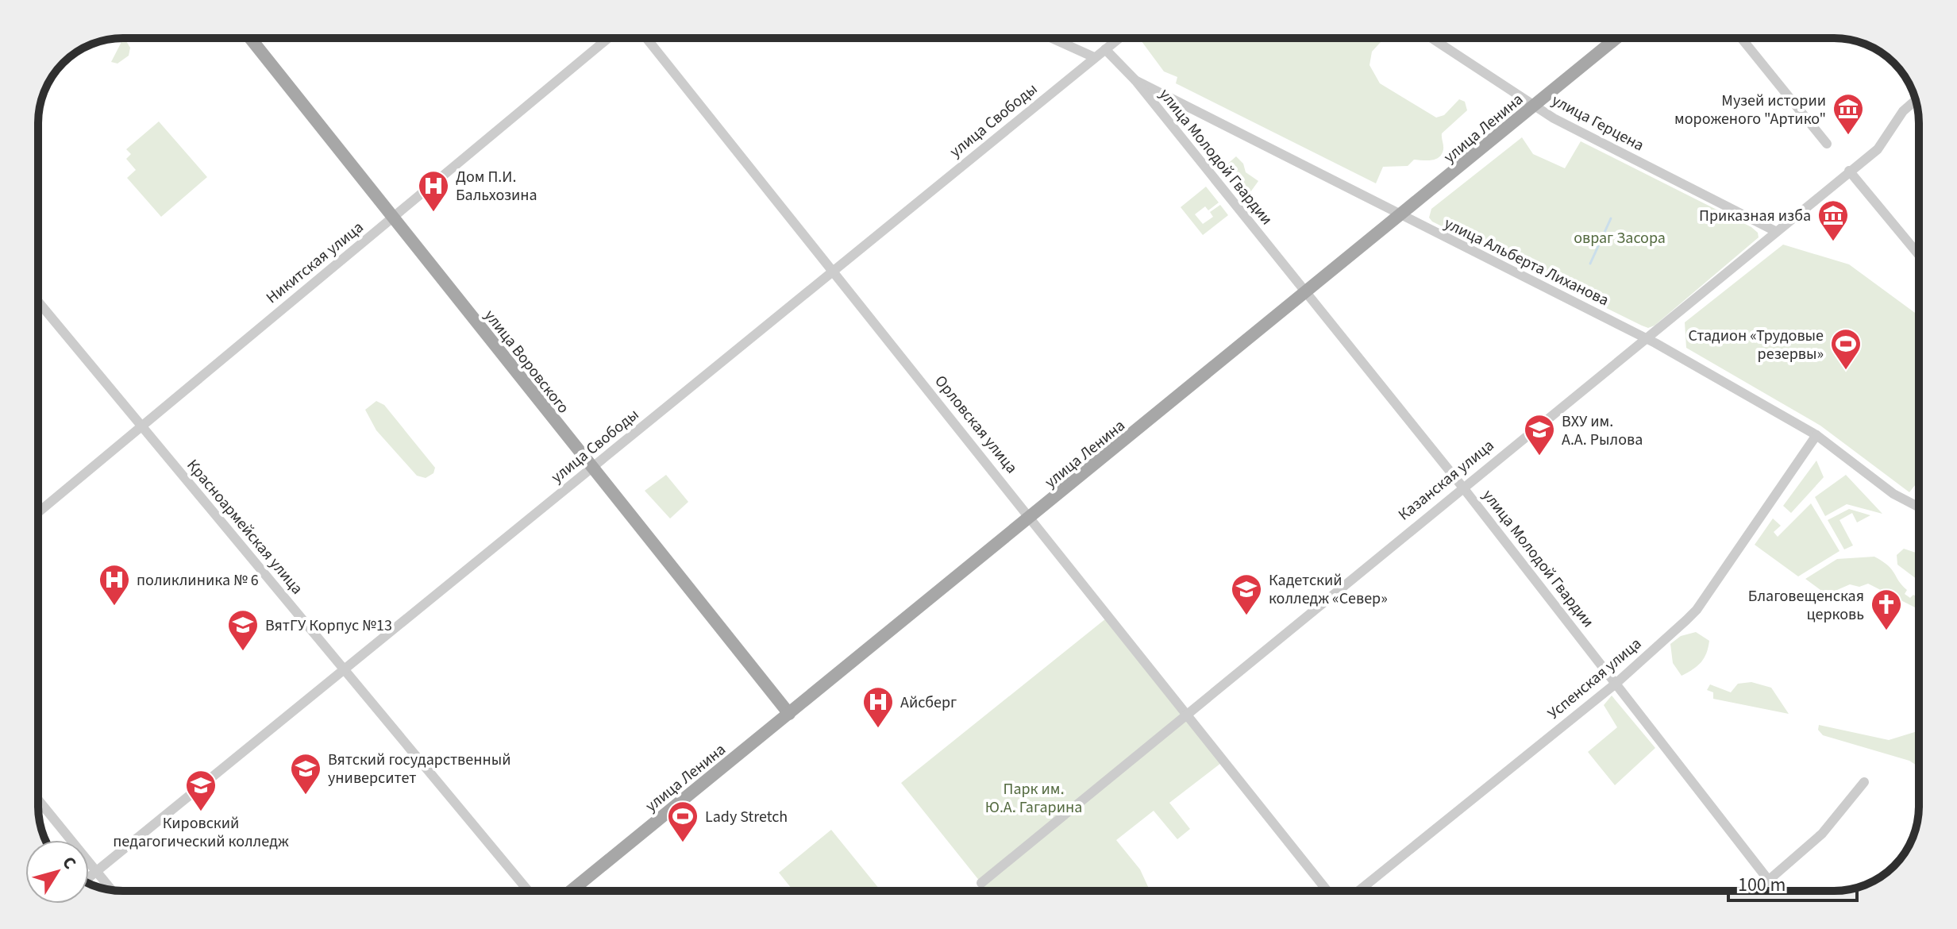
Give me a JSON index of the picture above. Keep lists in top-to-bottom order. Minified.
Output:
{"streets":{"main road":["улица Ленина","улица Воровского"],"street":["улица Свободы","улица Герцена","улица Молодой Гвардии","улица Альберта Лиханова","Никитская улица","Орловская улица","Казанская улица","Красноармейская улица","Успенская улица"]},"crossings":[["улица Свободы","улица Альберта Лиханова"],["улица Свободы","улица Воровского"],["улица Свободы","Орловская улица"],["улица Свободы","Красноармейская улица"],["улица Герцена","улица Ленина"],["улица Герцена","Казанская улица"],["улица Ленина","улица Молодой Гвардии"],["улица Ленина","улица Альберта Лиханова"],["улица Ленина","улица Воровского"],["улица Ленина","Орловская улица"],["улица Молодой Гвардии","улица Альберта Лиханова"],["улица Молодой Гвардии","Казанская улица"],["улица Молодой Гвардии","Успенская улица"],["улица Альберта Лиханова","Казанская улица"],["улица Альберта Лиханова","Успенская улица"],["Никитская улица","улица Воровского"],["Никитская улица","Красноармейская улица"],["Орловская улица","Казанская улица"]],"parks":["овраг Засора","Парк им. Ю.А. Гагарина"],"places":{"museum":["Музей истории мороженого \"Артико\"","Приказная изба"],"hospital":["Дом П.И. Бальхозина","поликлиника № 6","Айсберг"],"sports":["Стадион «Трудовые резервы»","Lady Stretch"],"school or university":["ВХУ им. А.А. Рылова","Кадетский колледж «Север»","ВятГУ Корпус №13","Вятский государственный университет","Кировский педагогический колледж"],"church":["Благовещенская церковь"]},"scale_bar":"100 m","north":"top right"}
